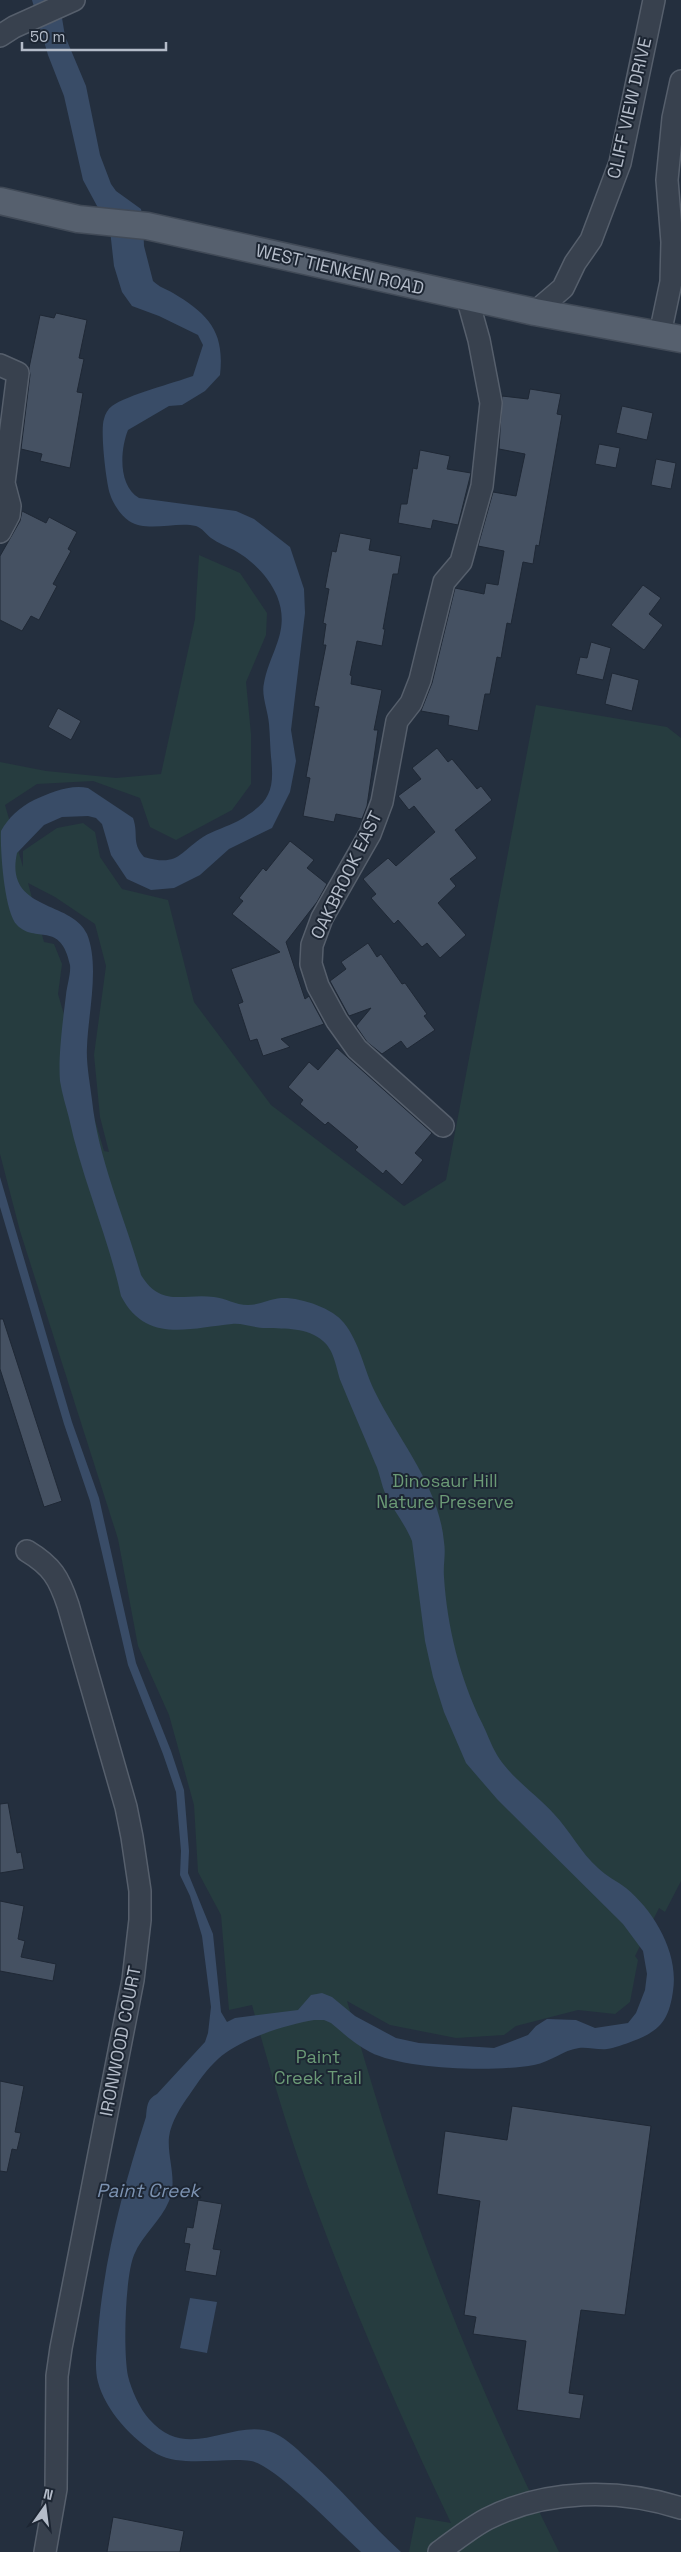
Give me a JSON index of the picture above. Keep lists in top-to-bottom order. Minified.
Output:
{"streets":{"main road":["WEST TIENKEN ROAD"],"street":["CLIFF VIEW DRIVE","OAKBROOK EAST","IRONWOOD COURT"]},"crossings":[["CLIFF VIEW DRIVE","WEST TIENKEN ROAD"],["WEST TIENKEN ROAD","OAKBROOK EAST"]],"water":["Paint Creek"],"parks":["Dinosaur Hill Nature Preserve","Paint Creek Trail"],"scale_bar":"50 m","north":"top"}
